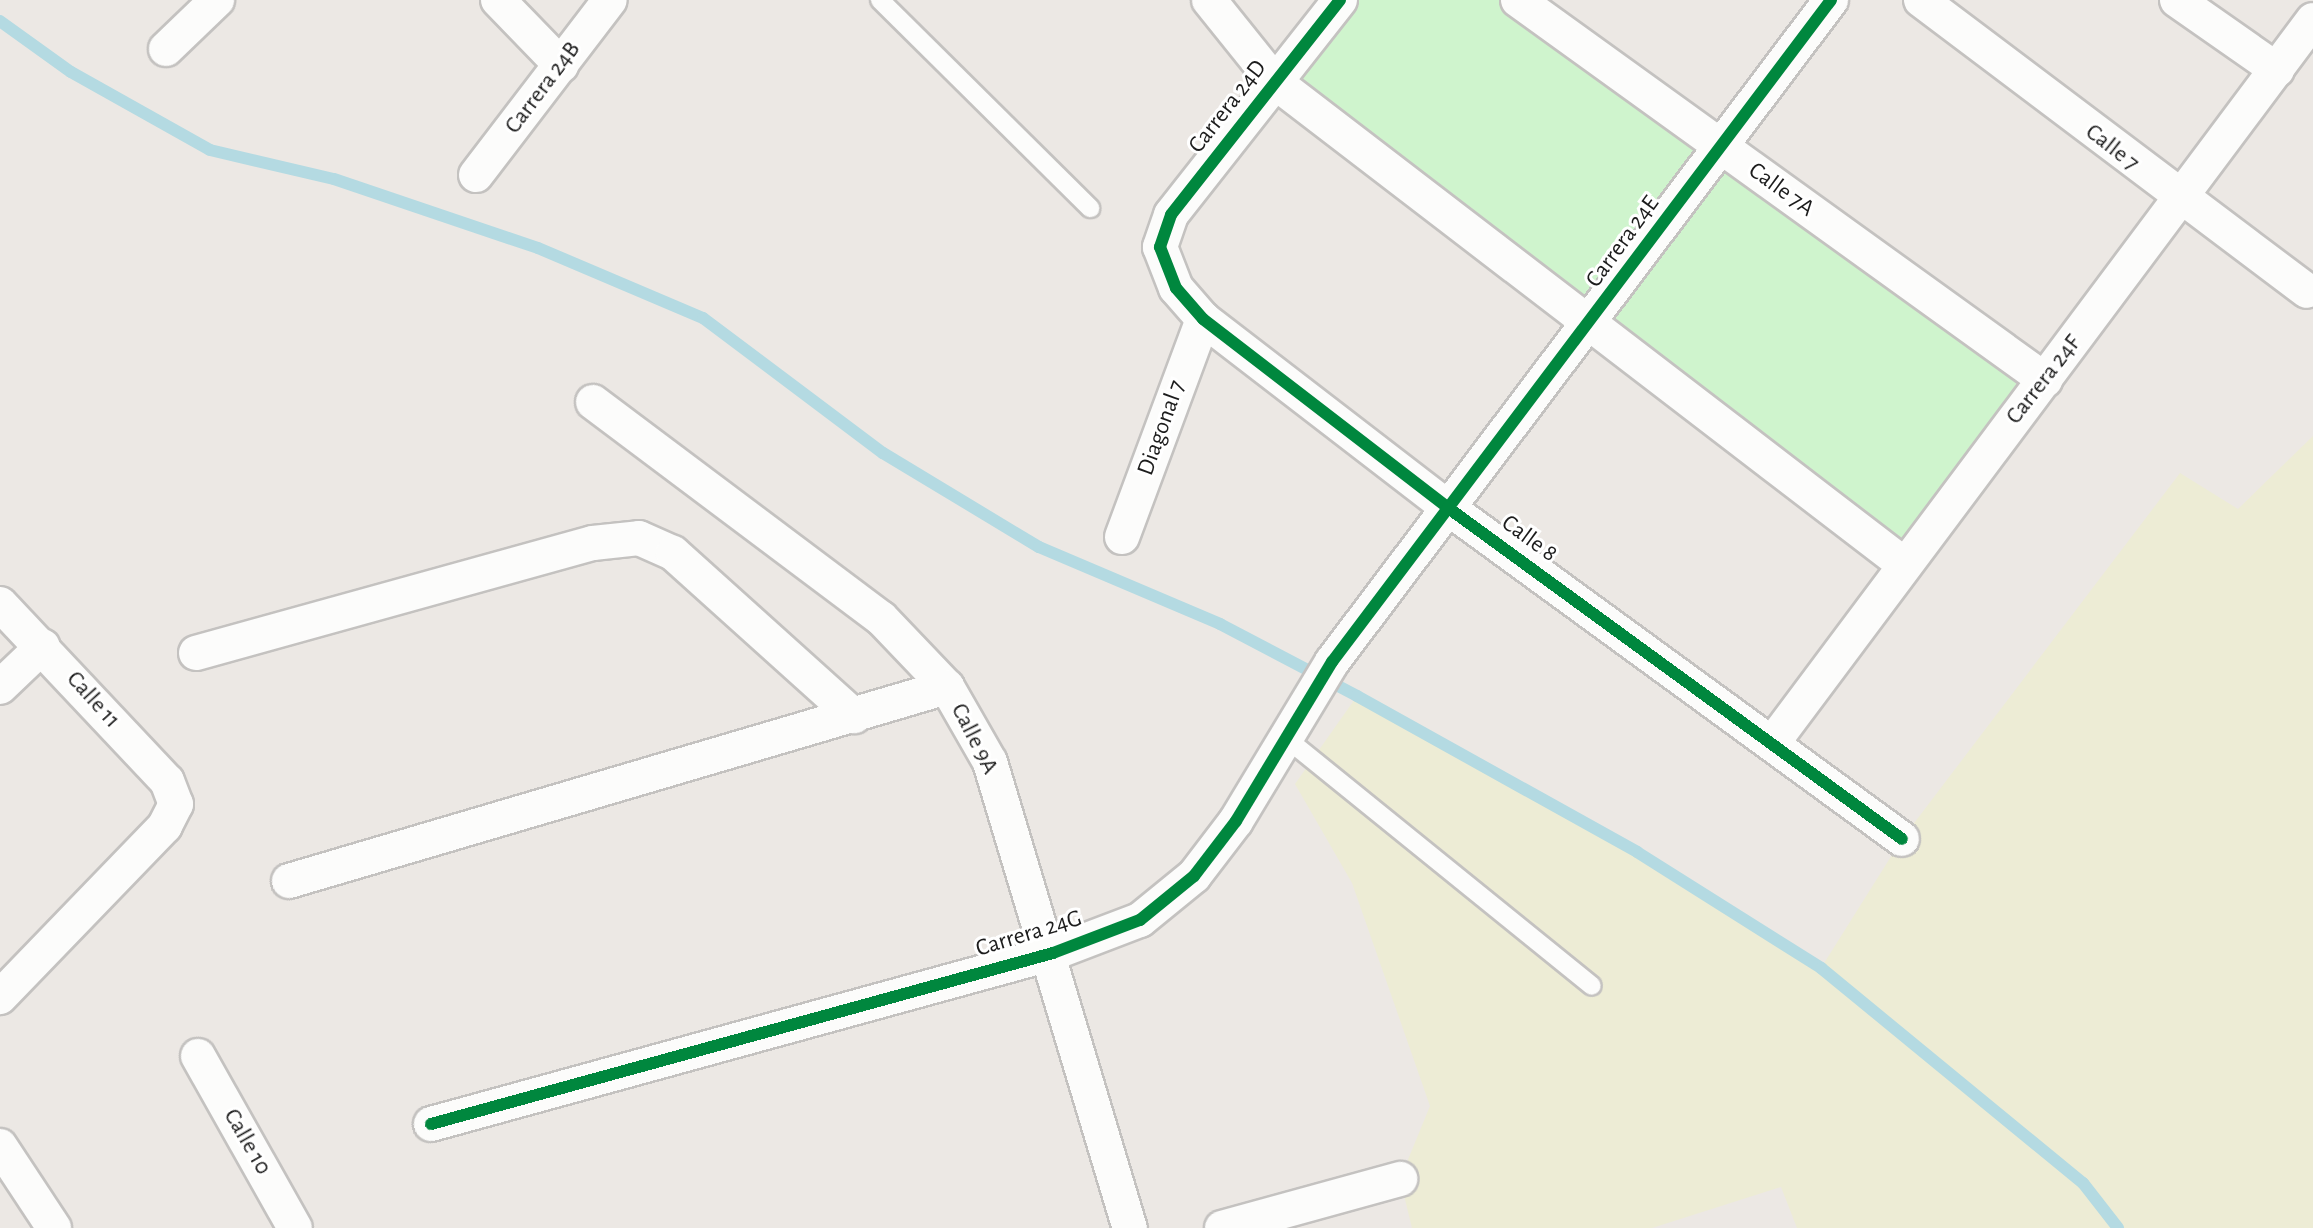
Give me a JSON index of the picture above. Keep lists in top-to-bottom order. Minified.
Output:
{"streets":{"street":["Carrera 24B","Carrera 24D","Calle 7","Calle 7A","Carrera 24E","Carrera 24F","Diagonal 7","Calle 8","Calle 11","Calle 9A","Carrera 24G","Calle 10"]},"crossings":[["Carrera 24D","Calle 8"],["Calle 7","Carrera 24F"],["Calle 7A","Carrera 24E"],["Calle 7A","Carrera 24F"],["Carrera 24E","Calle 8"],["Carrera 24E","Carrera 24G"],["Carrera 24F","Calle 8"],["Diagonal 7","Calle 8"],["Calle 8","Carrera 24G"],["Calle 9A","Carrera 24G"]]}
